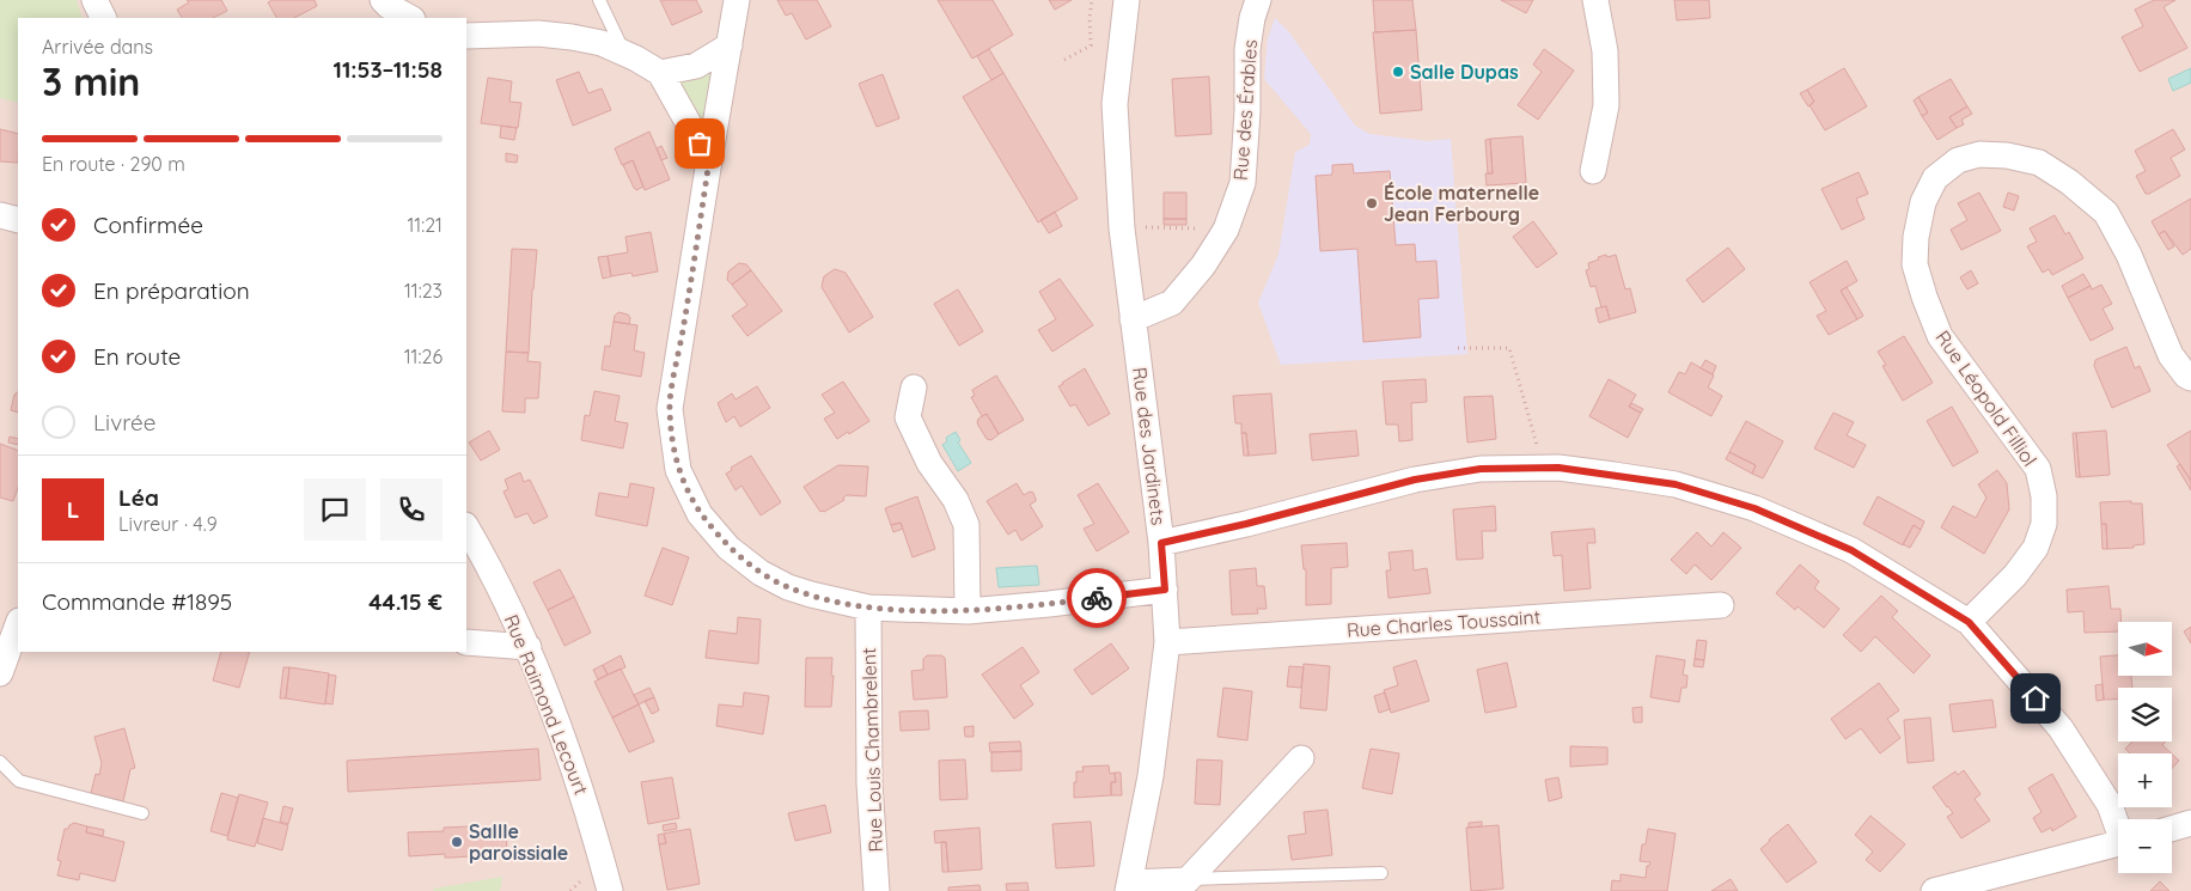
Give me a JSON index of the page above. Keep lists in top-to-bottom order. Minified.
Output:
{"streets":{"street":["Rue des Érables","Rue Léopold Filliol","Rue des Jardinets","Rue Charles Toussaint","Rue Raimond Lecourt","Rue Louis Chambrelent"]},"crossings":[["Rue des Érables","Rue des Jardinets"],["Rue des Jardinets","Rue Charles Toussaint"]],"places":["Salle Dupas","École maternelle Jean Ferbourg","Sallle paroissiale"],"north":"right","page":{"heading":["3 min","Arrivée dans","11:53–11:58"],"panel":["Léa","Livreur · 4.9","Commande #1895","44.15 €"],"bar":"En route · 290 m","list":[["Confirmée","11:21"],["En préparation","11:23"],["En route","11:26"],"Livrée"],"round":"L","map_buttons":["+","−"]}}
